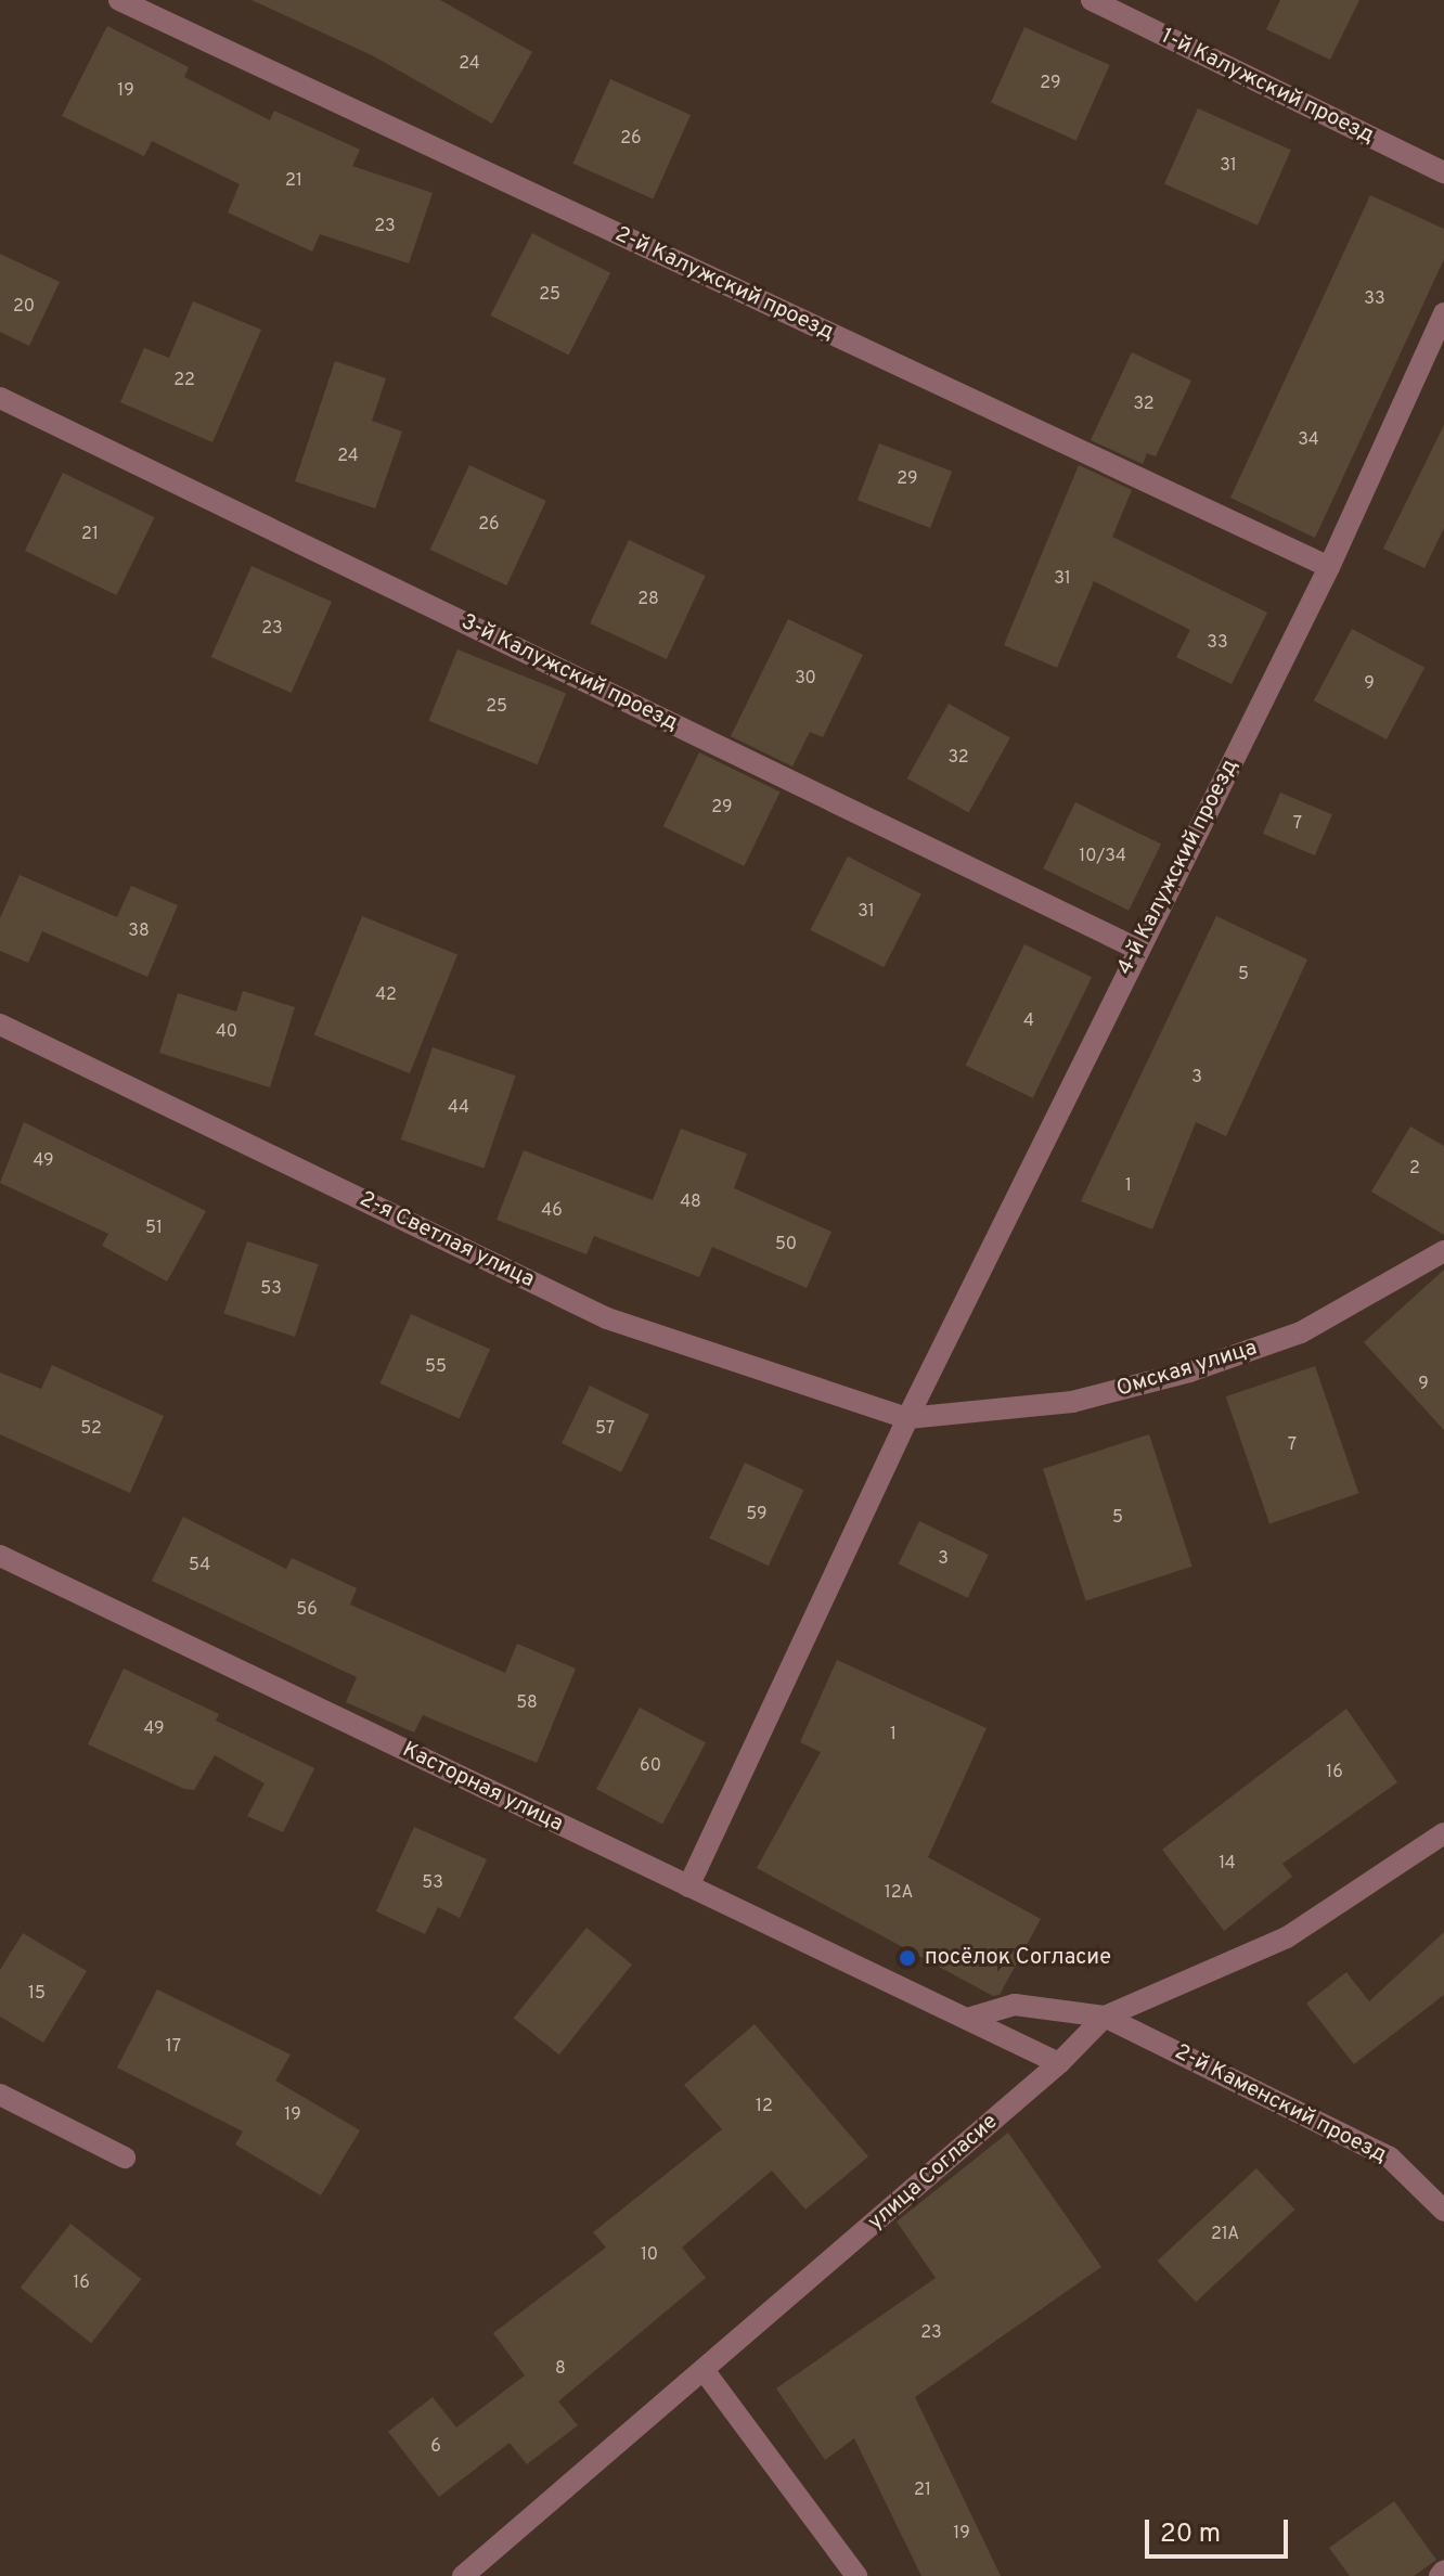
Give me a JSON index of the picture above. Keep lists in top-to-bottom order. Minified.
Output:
{"streets":{"street":["1-й Калужский проезд","2-й Калужский проезд","3-й Калужский проезд","4-й Калужский проезд","2-я Светлая улица","Омская улица","Касторная улица","2-й Каменский проезд","улица Согласие"]},"crossings":[["2-й Калужский проезд","4-й Калужский проезд"],["3-й Калужский проезд","4-й Калужский проезд"],["4-й Калужский проезд","2-я Светлая улица"],["4-й Калужский проезд","Омская улица"],["4-й Калужский проезд","Касторная улица"],["2-я Светлая улица","Омская улица"],["Касторная улица","улица Согласие"],["2-й Каменский проезд","улица Согласие"]],"places":["посёлок Согласие"],"house_numbers":["24","29","19","26","31","21","23","25","33","20","22","32","34","24","29","26","21","31","28","23","33","30","9","25","32","29","7","10/34","31","38","5","42","4","40","3","44","49","2","1","48","46","51","50","53","55","9","52","57","7","59","5","3","54","56","58","49","1","60","16","14","53","12А","15","17","12","19","21А","10","16","23","8","6","21","19"],"scale_bar":"20 m"}
